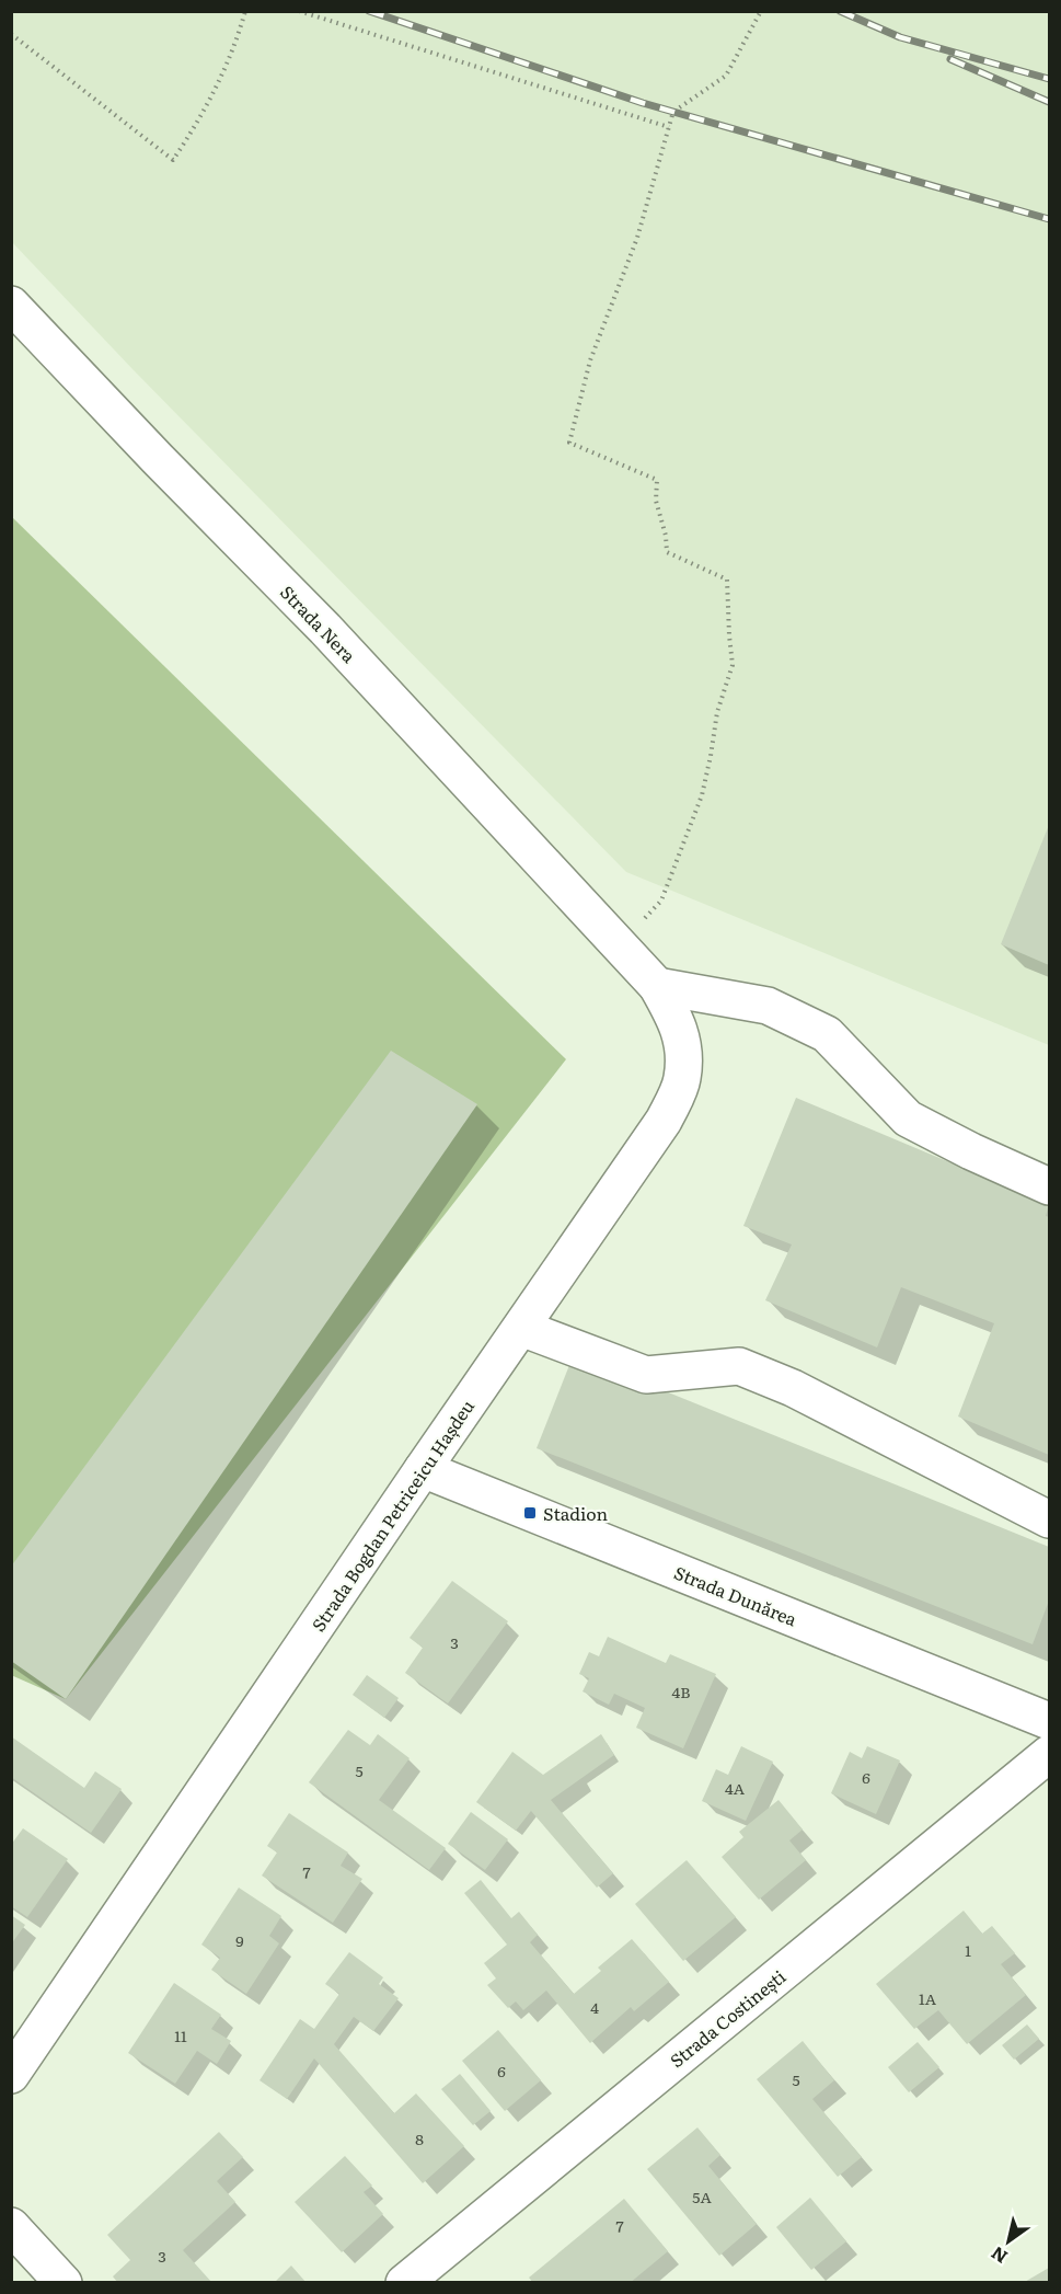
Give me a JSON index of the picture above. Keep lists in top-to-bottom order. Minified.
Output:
{"streets":{"street":["Strada Nera","Strada Bogdan Petriceicu Hașdeu","Strada Dunărea","Strada Costinești"]},"crossings":[["Strada Nera","Strada Bogdan Petriceicu Hașdeu"],["Strada Bogdan Petriceicu Hașdeu","Strada Dunărea"]],"places":{"transit":["Stadion"]},"house_numbers":["3","4B","5","6","4A","7","9","1","1A","4","11","6","5","8","5A","7","3"],"north":"bottom left"}
